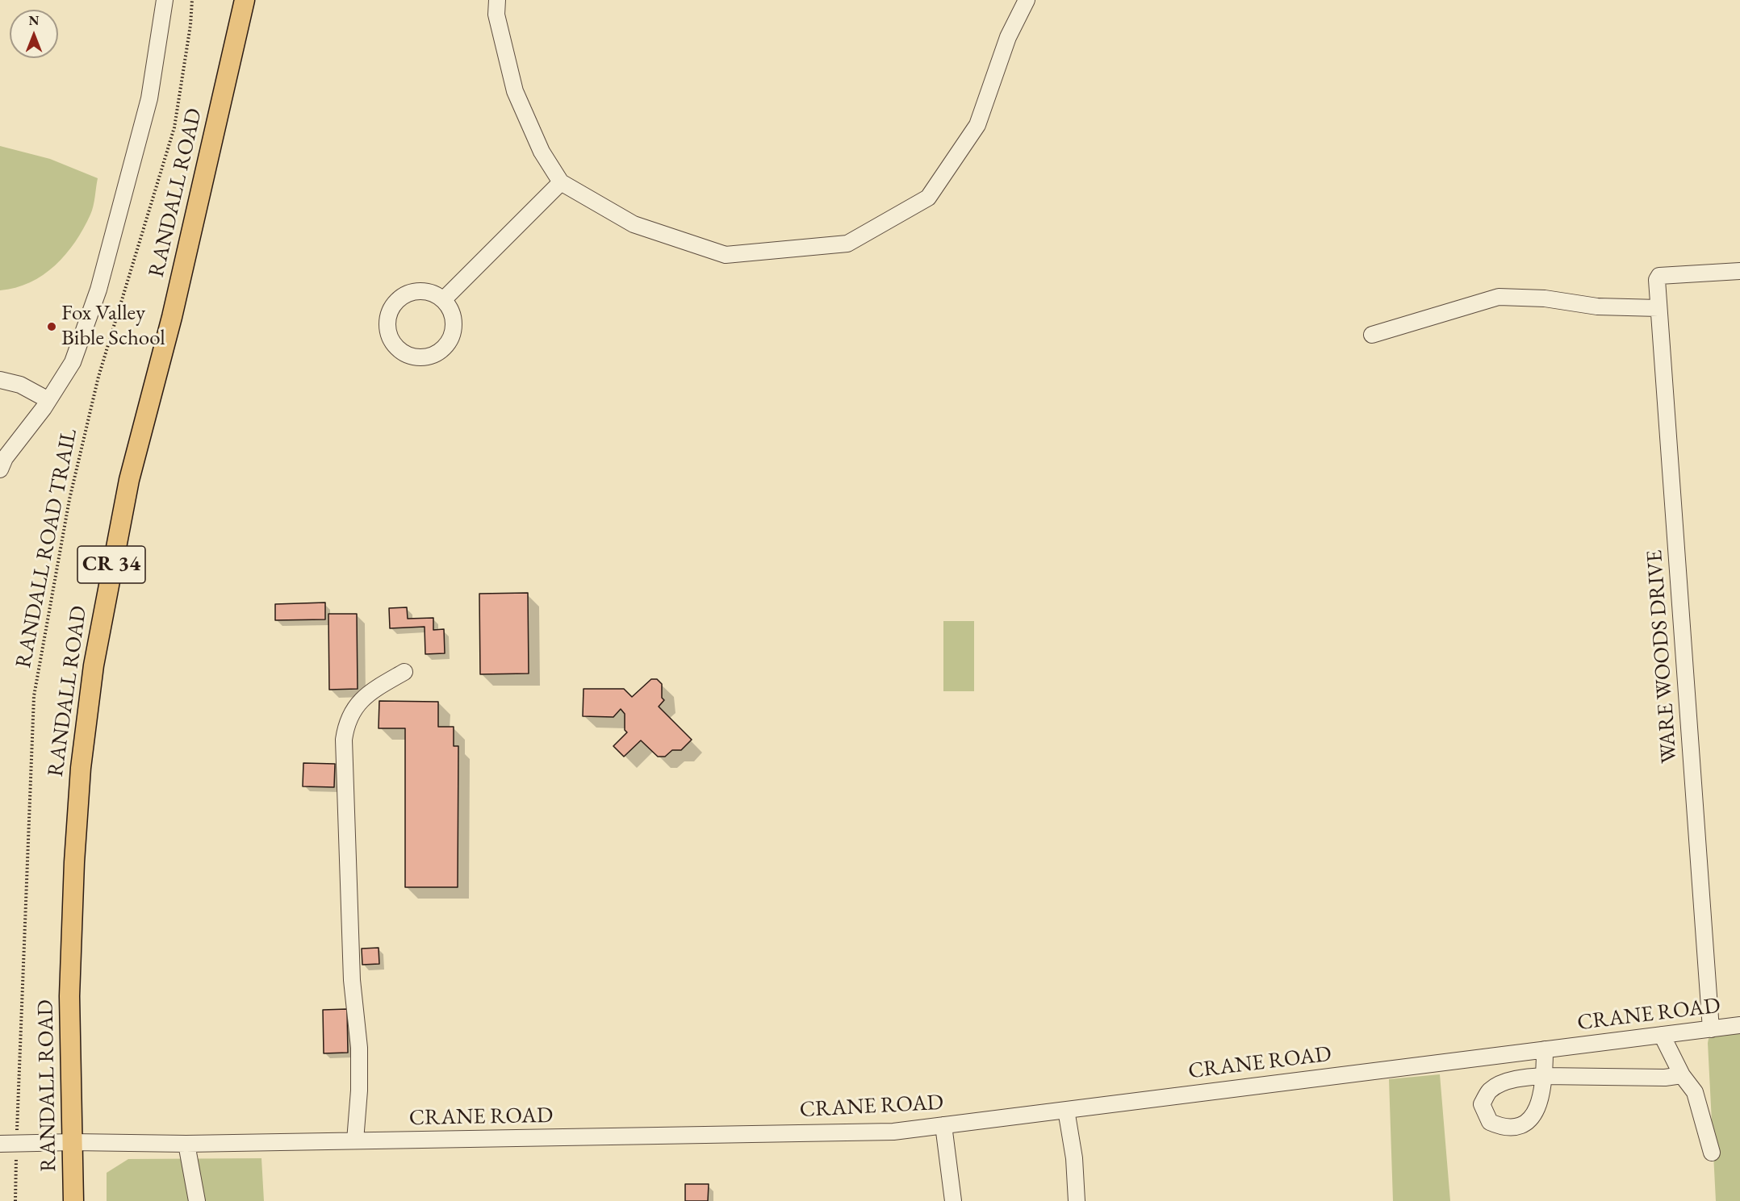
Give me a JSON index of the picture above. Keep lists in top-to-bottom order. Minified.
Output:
{"streets":{"main road":["RANDALL ROAD","CR 34"],"street":["WARE WOODS DRIVE","CRANE ROAD"],"path":["RANDALL ROAD TRAIL"]},"crossings":[["RANDALL ROAD","CRANE ROAD"],["WARE WOODS DRIVE","CRANE ROAD"]],"places":["Fox Valley Bible School"],"north":"top"}
